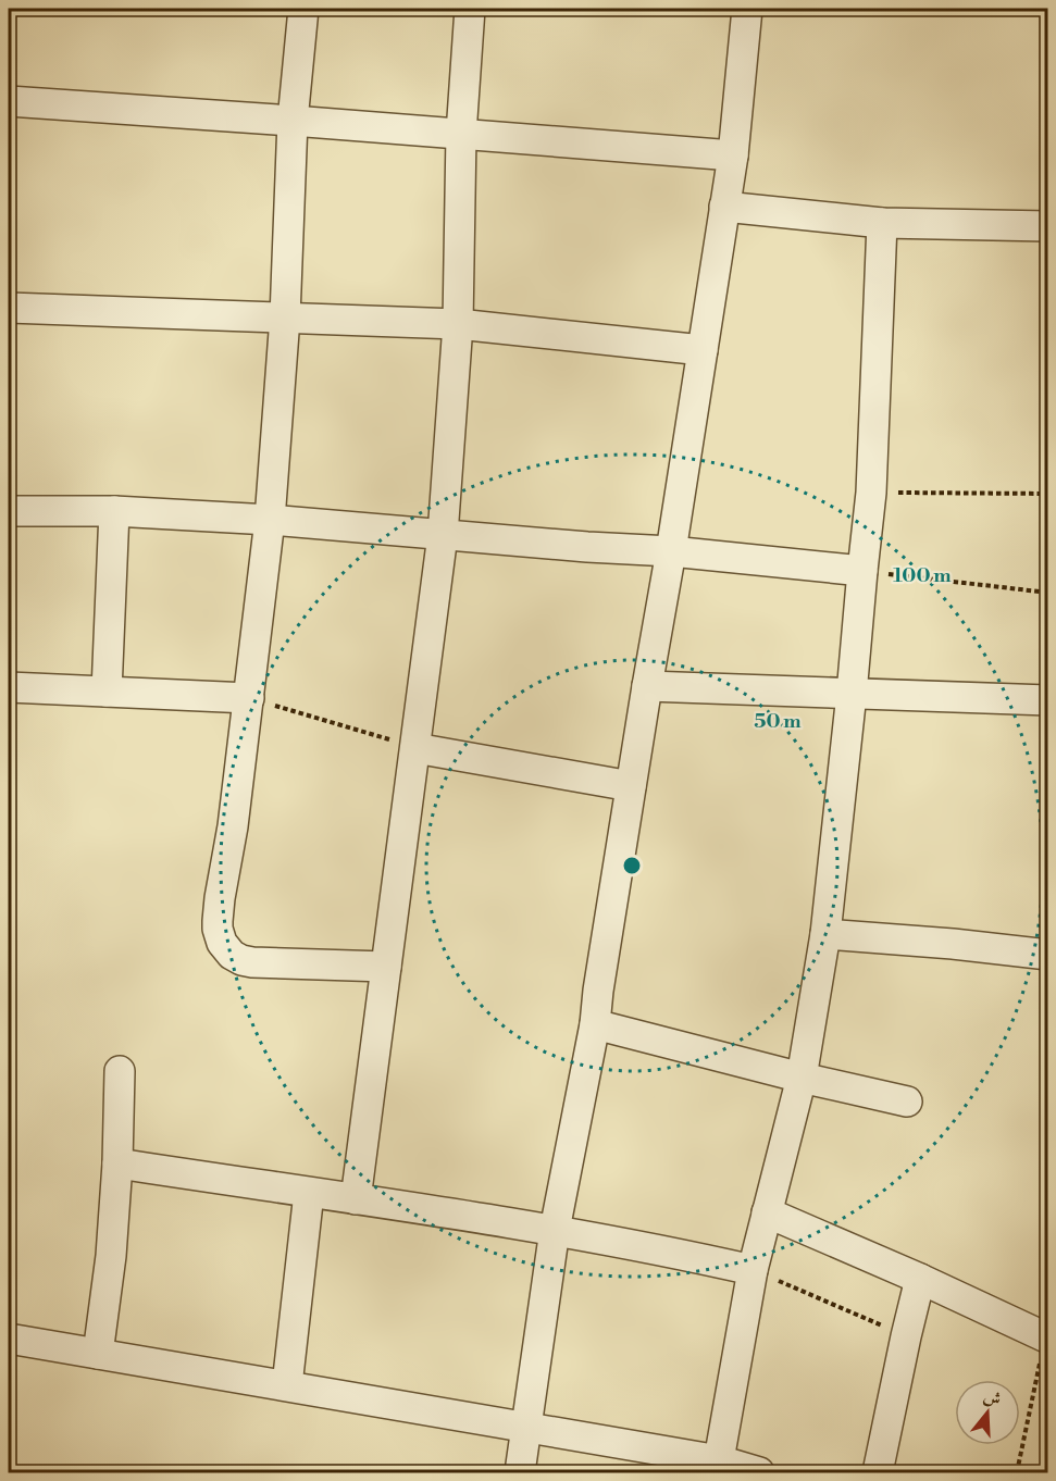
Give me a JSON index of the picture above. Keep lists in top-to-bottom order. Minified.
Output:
{"north":"top","rings":["100 m","50 m"]}
